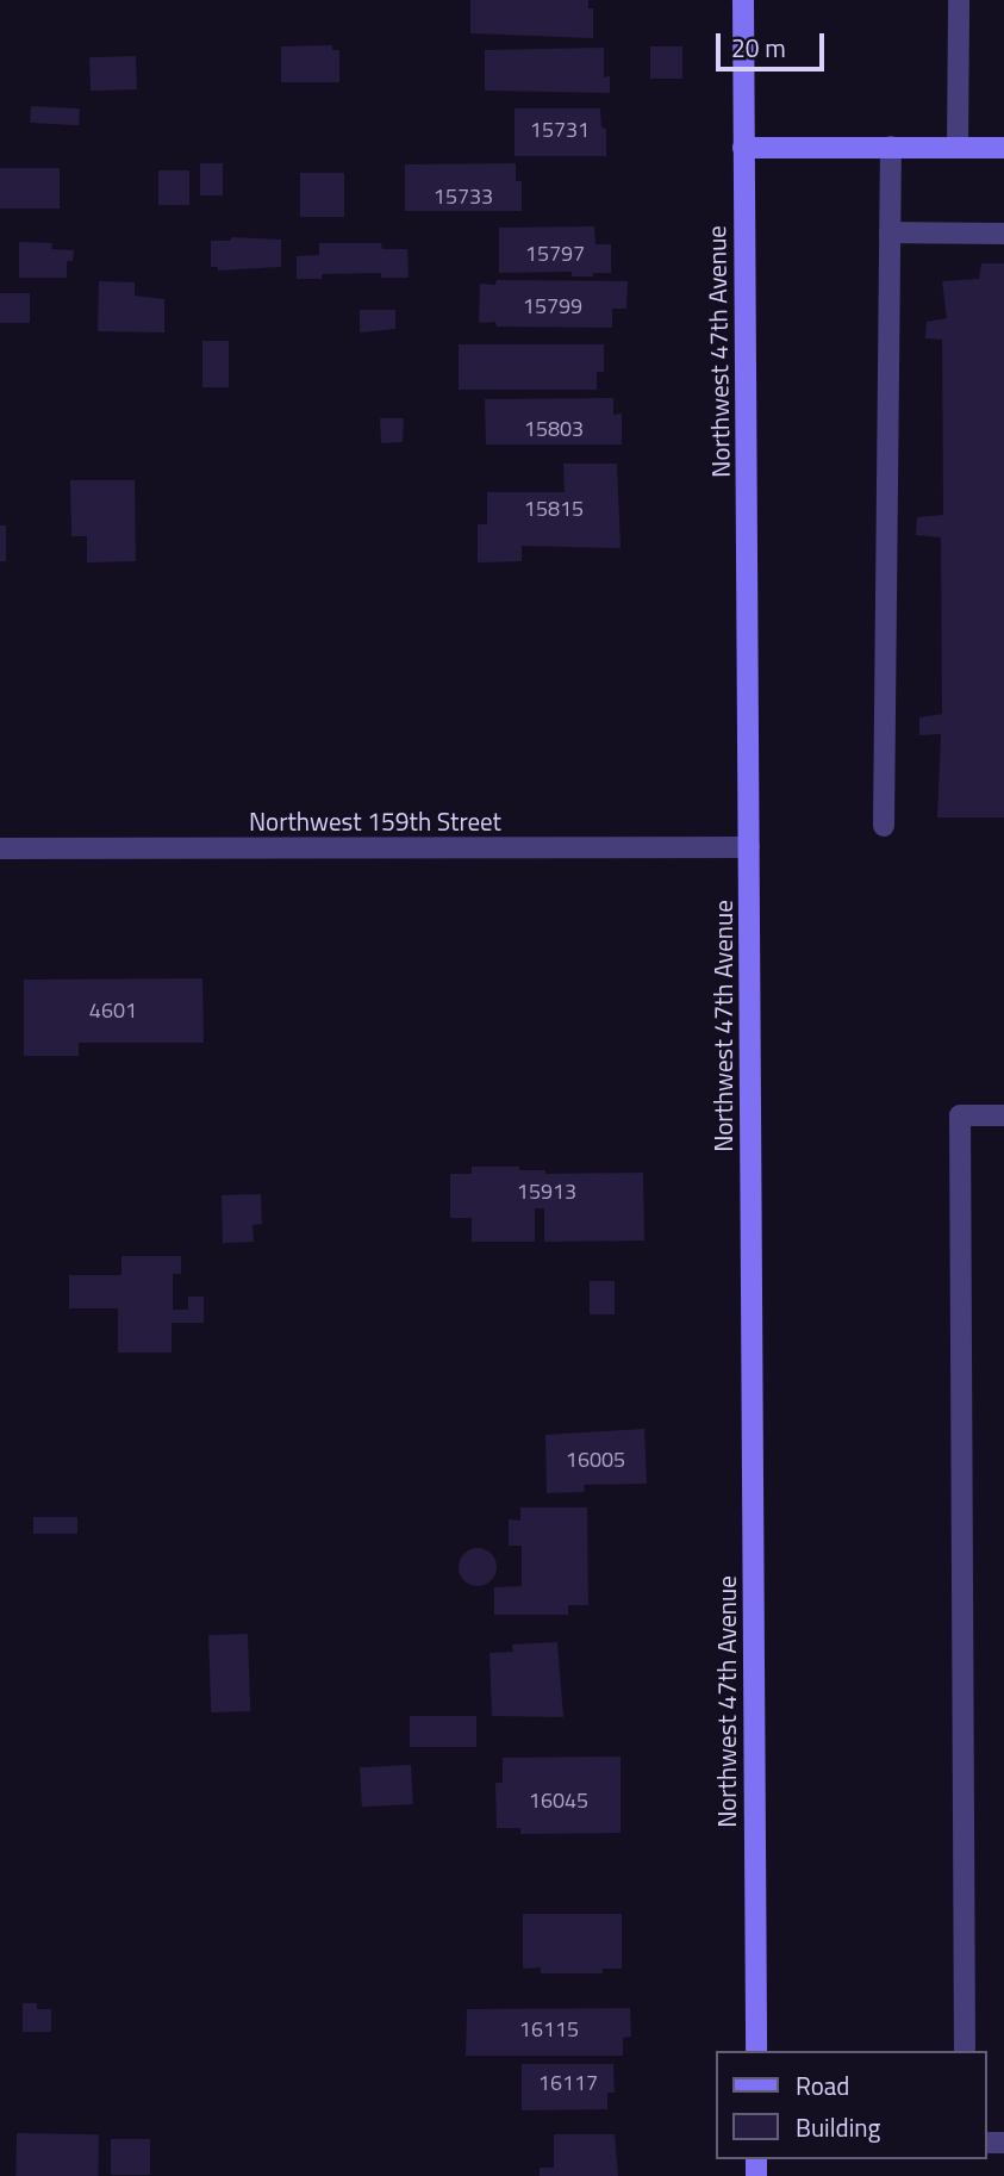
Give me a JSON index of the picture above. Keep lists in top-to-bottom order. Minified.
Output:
{"streets":{"street":["Northwest 47th Avenue","Northwest 159th Street"]},"crossings":[["Northwest 47th Avenue","Northwest 159th Street"]],"house_numbers":["15731","15733","15797","15799","15803","15815","4601","15913","16005","16045","16115","16117"],"legend":["Road","Building"],"scale_bar":"20 m"}
